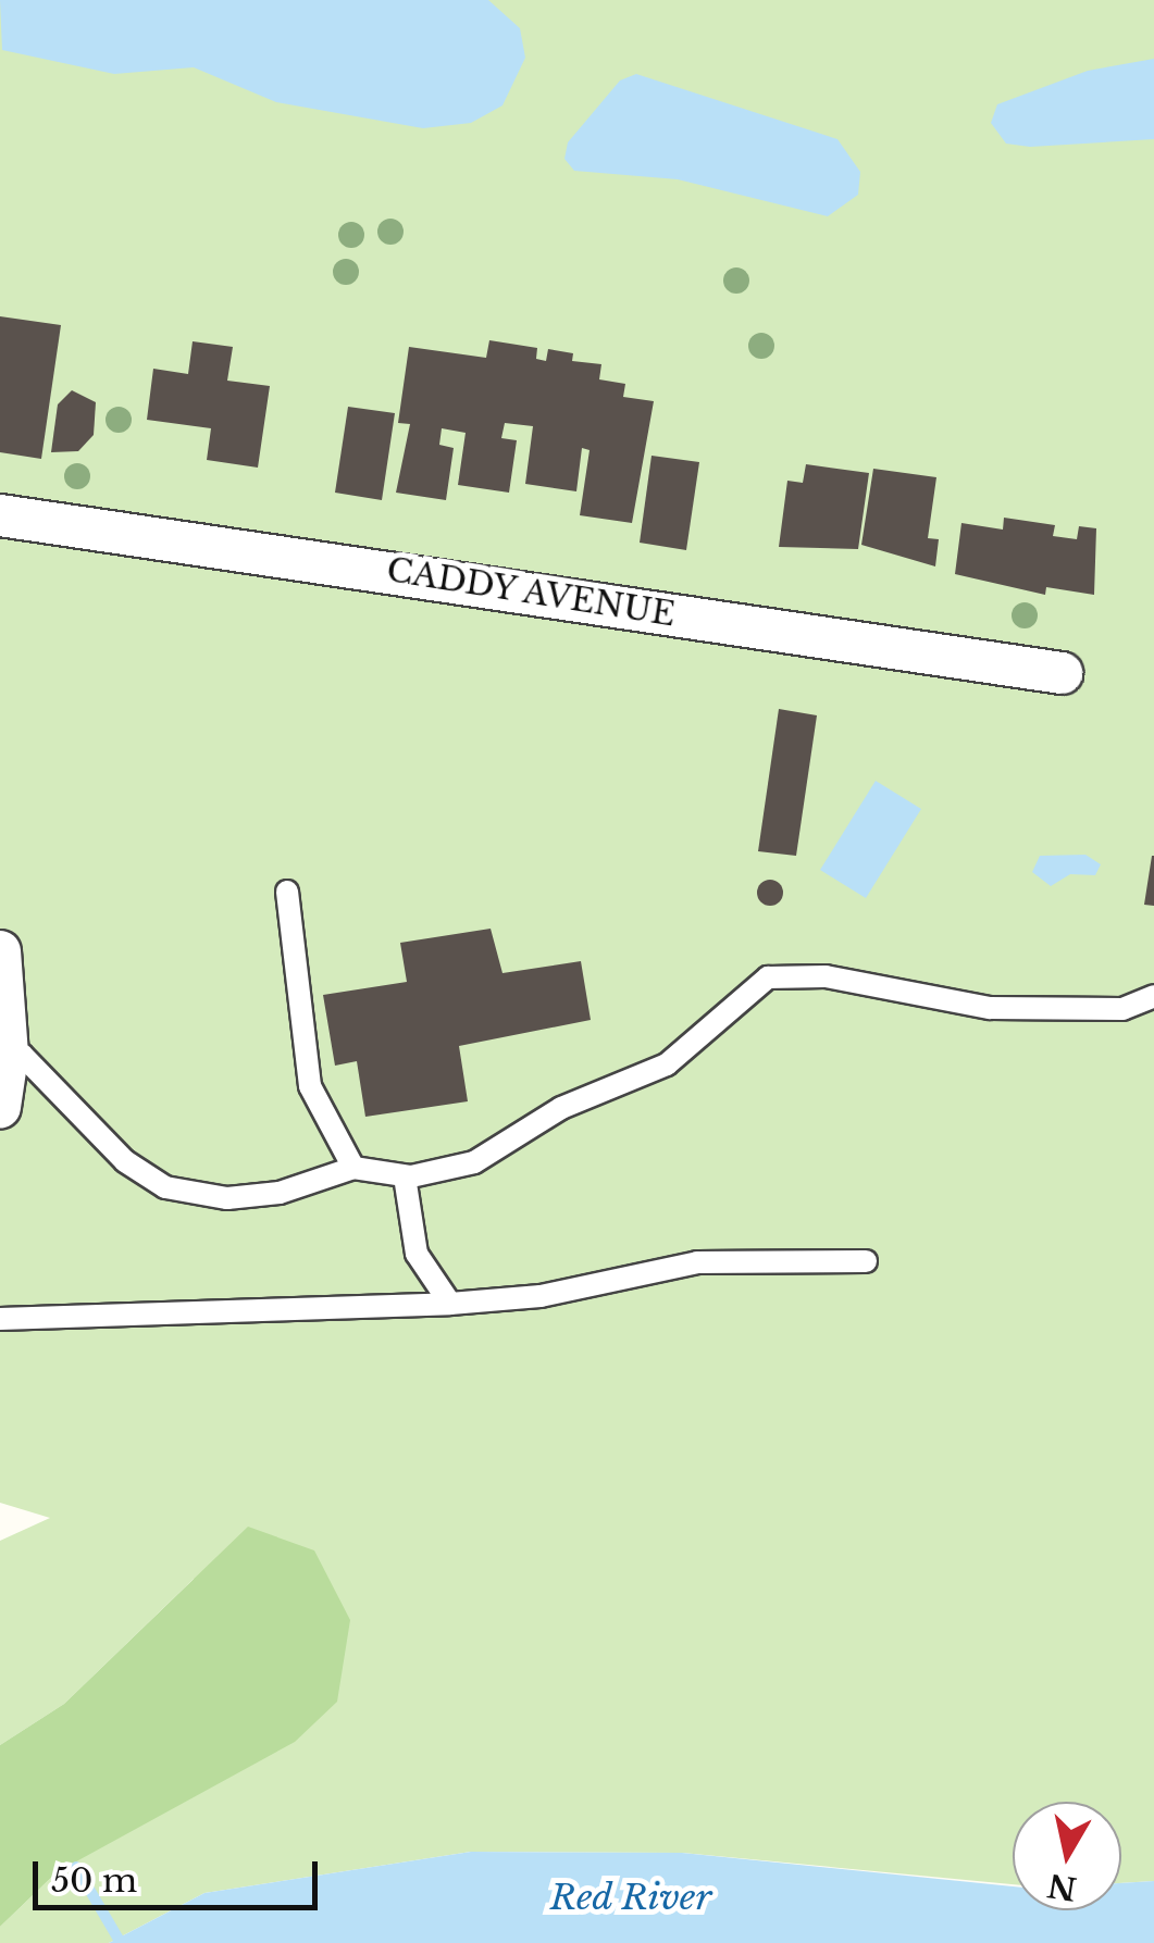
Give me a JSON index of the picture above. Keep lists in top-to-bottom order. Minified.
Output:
{"streets":{"street":["CADDY AVENUE"]},"water":["Red River"],"scale_bar":"50 m","north":"bottom"}
